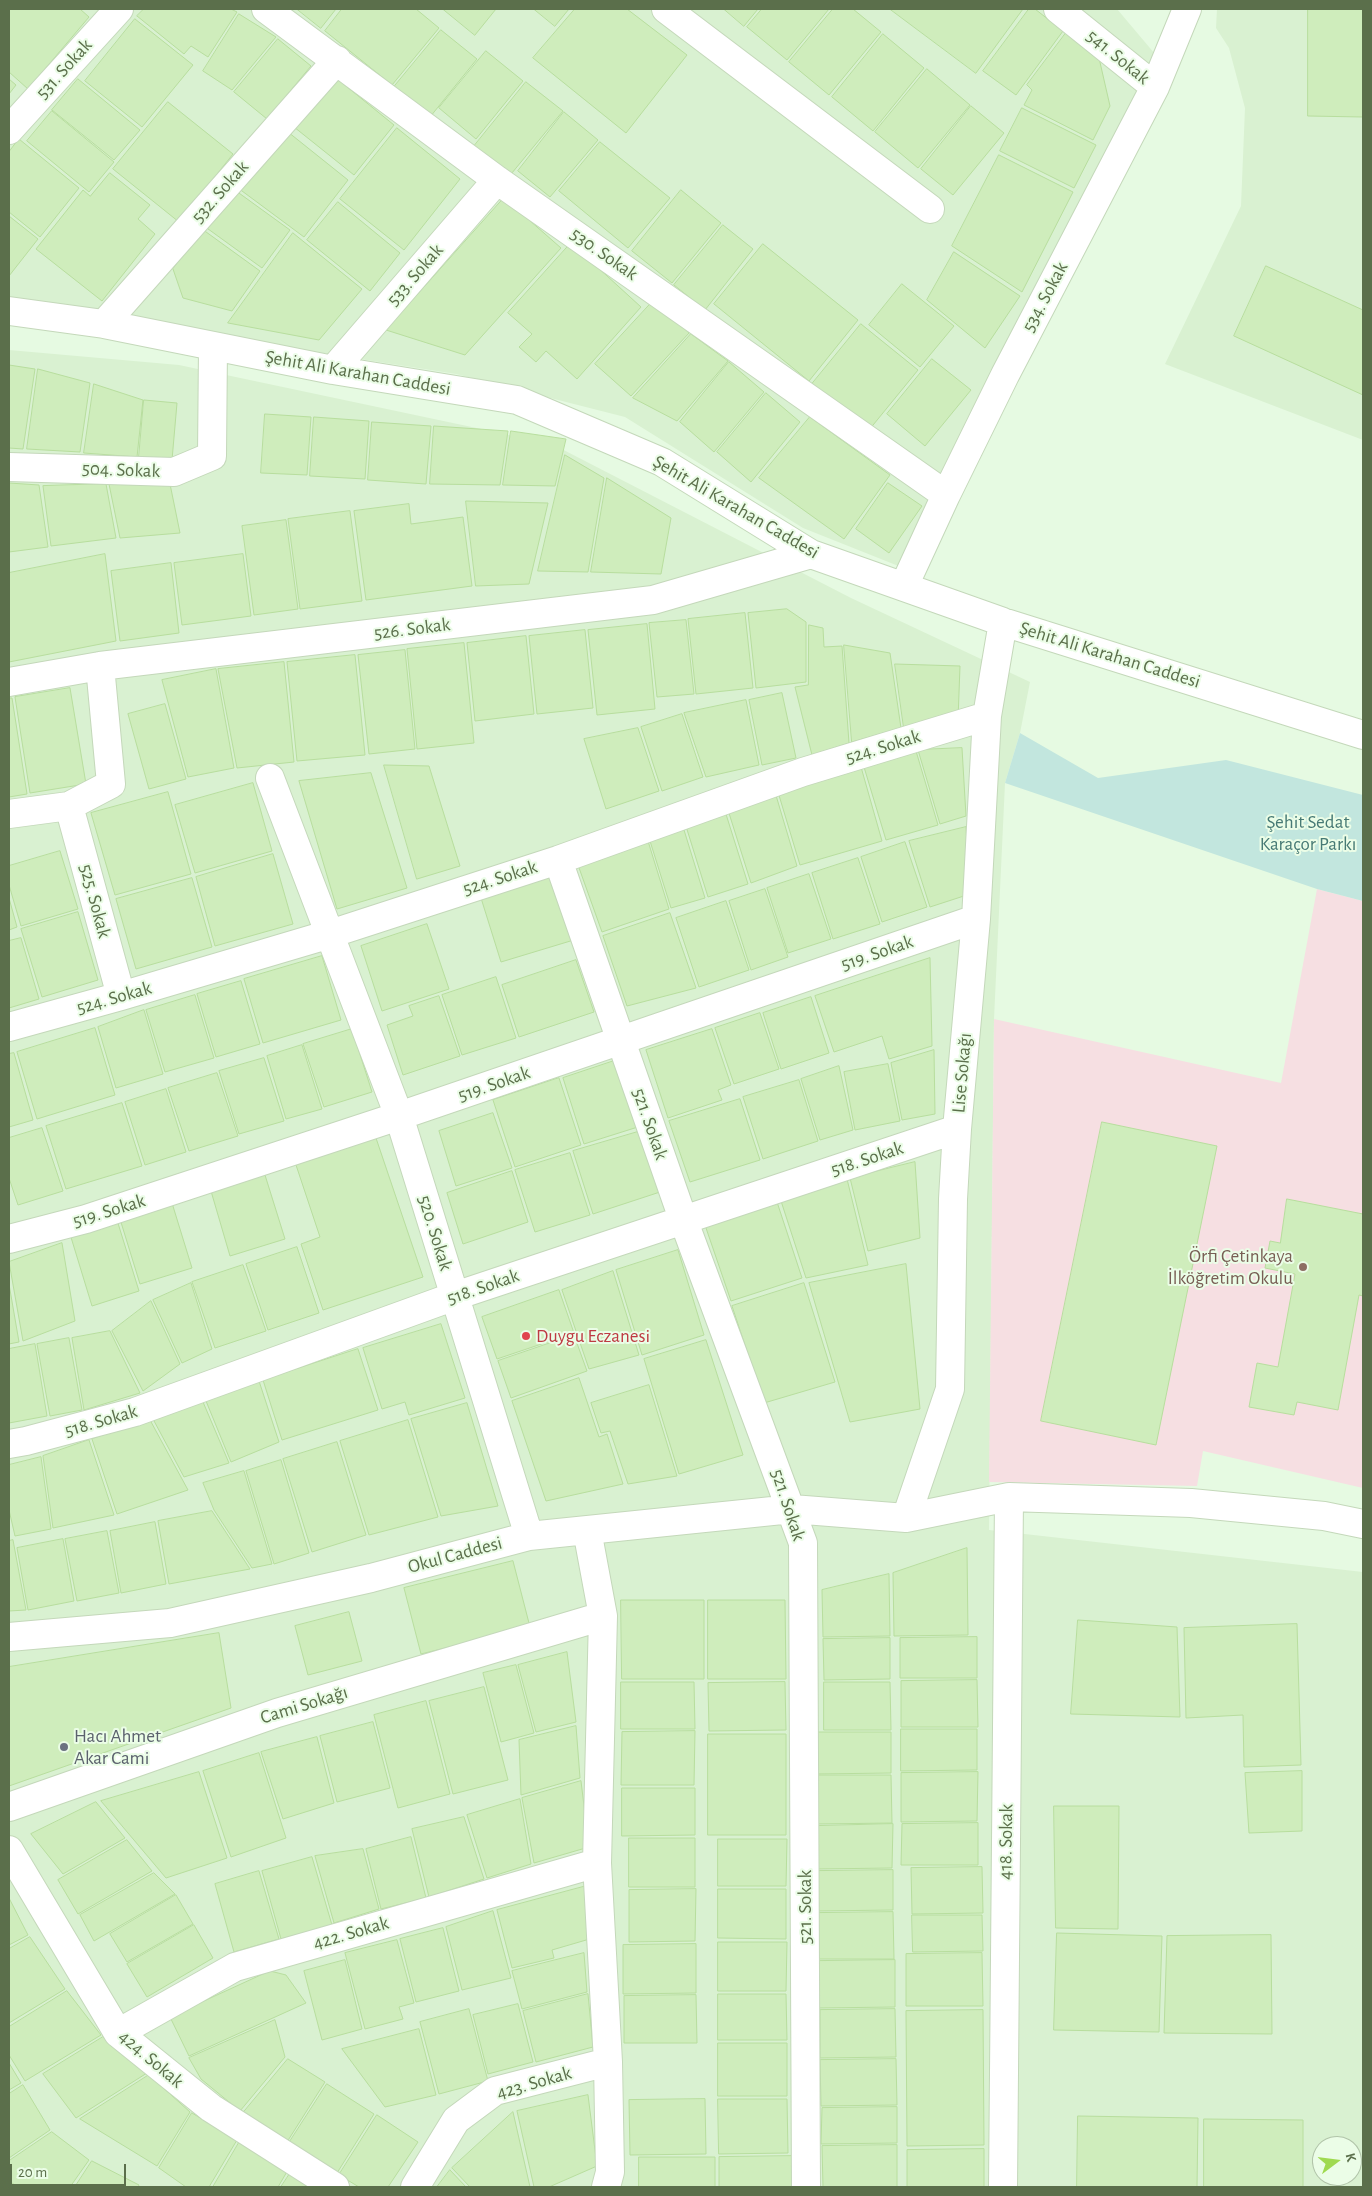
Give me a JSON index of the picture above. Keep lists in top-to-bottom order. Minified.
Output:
{"streets":{"street":["541. Sokak","531. Sokak","532. Sokak","530. Sokak","533. Sokak","534. Sokak","Şehit Ali Karahan Caddesi","504. Sokak","526. Sokak","524. Sokak","525. Sokak","519. Sokak","Lise Sokağı","521. Sokak","518. Sokak","520. Sokak","Okul Caddesi","Cami Sokağı","418. Sokak","422. Sokak","424. Sokak","423. Sokak"]},"crossings":[["541. Sokak","534. Sokak"],["532. Sokak","530. Sokak"],["532. Sokak","Şehit Ali Karahan Caddesi"],["530. Sokak","533. Sokak"],["530. Sokak","534. Sokak"],["533. Sokak","Şehit Ali Karahan Caddesi"],["534. Sokak","Şehit Ali Karahan Caddesi"],["Şehit Ali Karahan Caddesi","504. Sokak"],["Şehit Ali Karahan Caddesi","526. Sokak"],["Şehit Ali Karahan Caddesi","Lise Sokağı"],["524. Sokak","525. Sokak"],["524. Sokak","Lise Sokağı"],["524. Sokak","521. Sokak"],["524. Sokak","520. Sokak"],["519. Sokak","Lise Sokağı"],["519. Sokak","521. Sokak"],["519. Sokak","520. Sokak"],["Lise Sokağı","518. Sokak"],["Lise Sokağı","Okul Caddesi"],["521. Sokak","518. Sokak"],["521. Sokak","Okul Caddesi"],["518. Sokak","520. Sokak"],["520. Sokak","Okul Caddesi"],["Okul Caddesi","418. Sokak"],["422. Sokak","424. Sokak"]],"parks":["Şehit Sedat Karaçor Parkı"],"places":["Örfi Çetinkaya İlköğretim Okulu","Duygu Eczanesi","Hacı Ahmet Akar Cami"],"scale_bar":"20 m","north":"right"}
